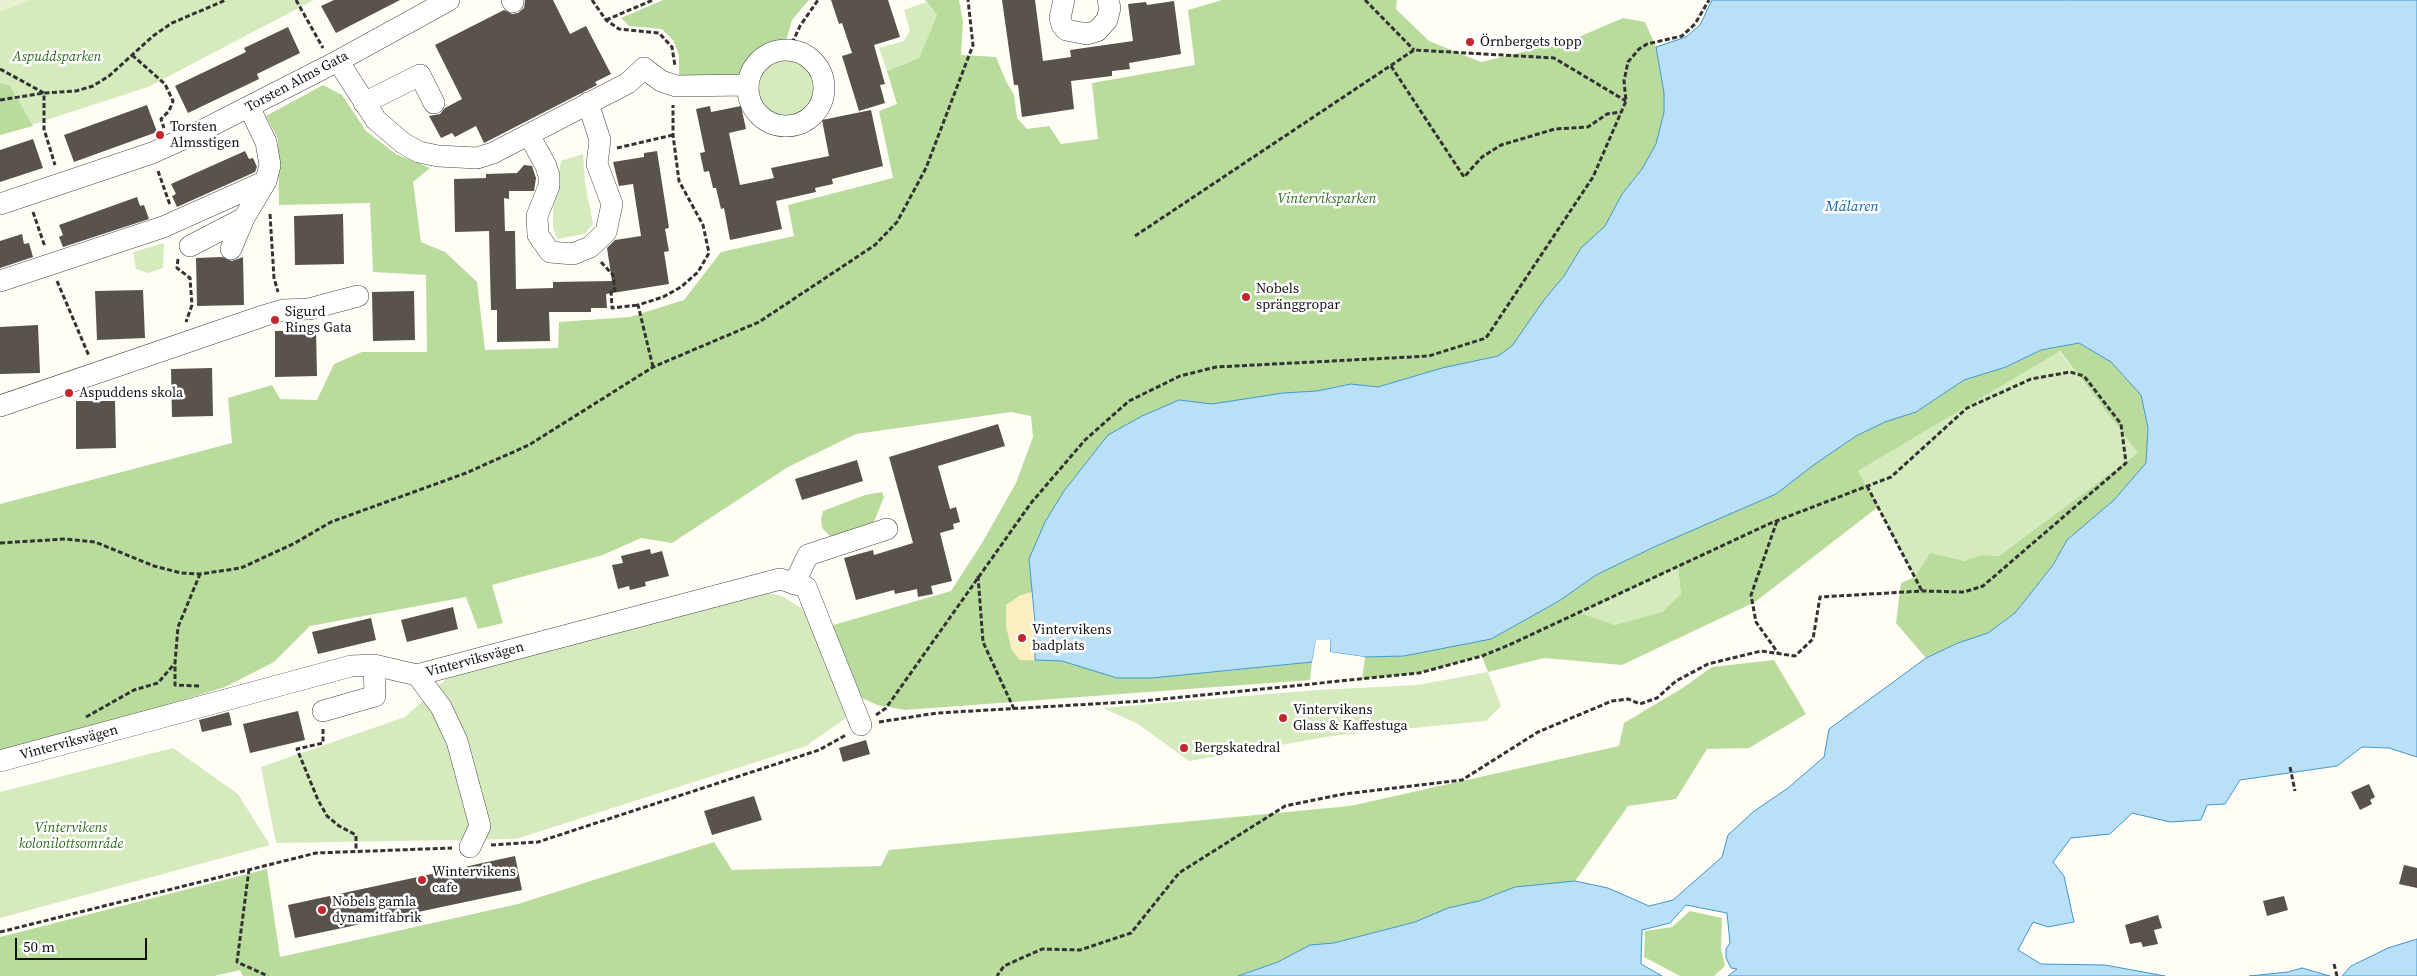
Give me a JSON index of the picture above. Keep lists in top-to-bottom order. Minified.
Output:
{"streets":{"street":["Torsten Alms Gata","Vinterviksvägen"]},"water":["Mälaren"],"parks":["Aspuddsparken","Vinterviksparken","Vintervikens kolonilottsområde"],"places":["Örnbergets topp","Torsten Almsstigen","Nobels spränggropar","Sigurd Rings Gata","Aspuddens skola","Vintervikens badplats","Vintervikens Glass & Kaffestuga","Bergskatedral","Wintervikens cafe","Nobels gamla dynamitfabrik"],"scale_bar":"50 m"}
